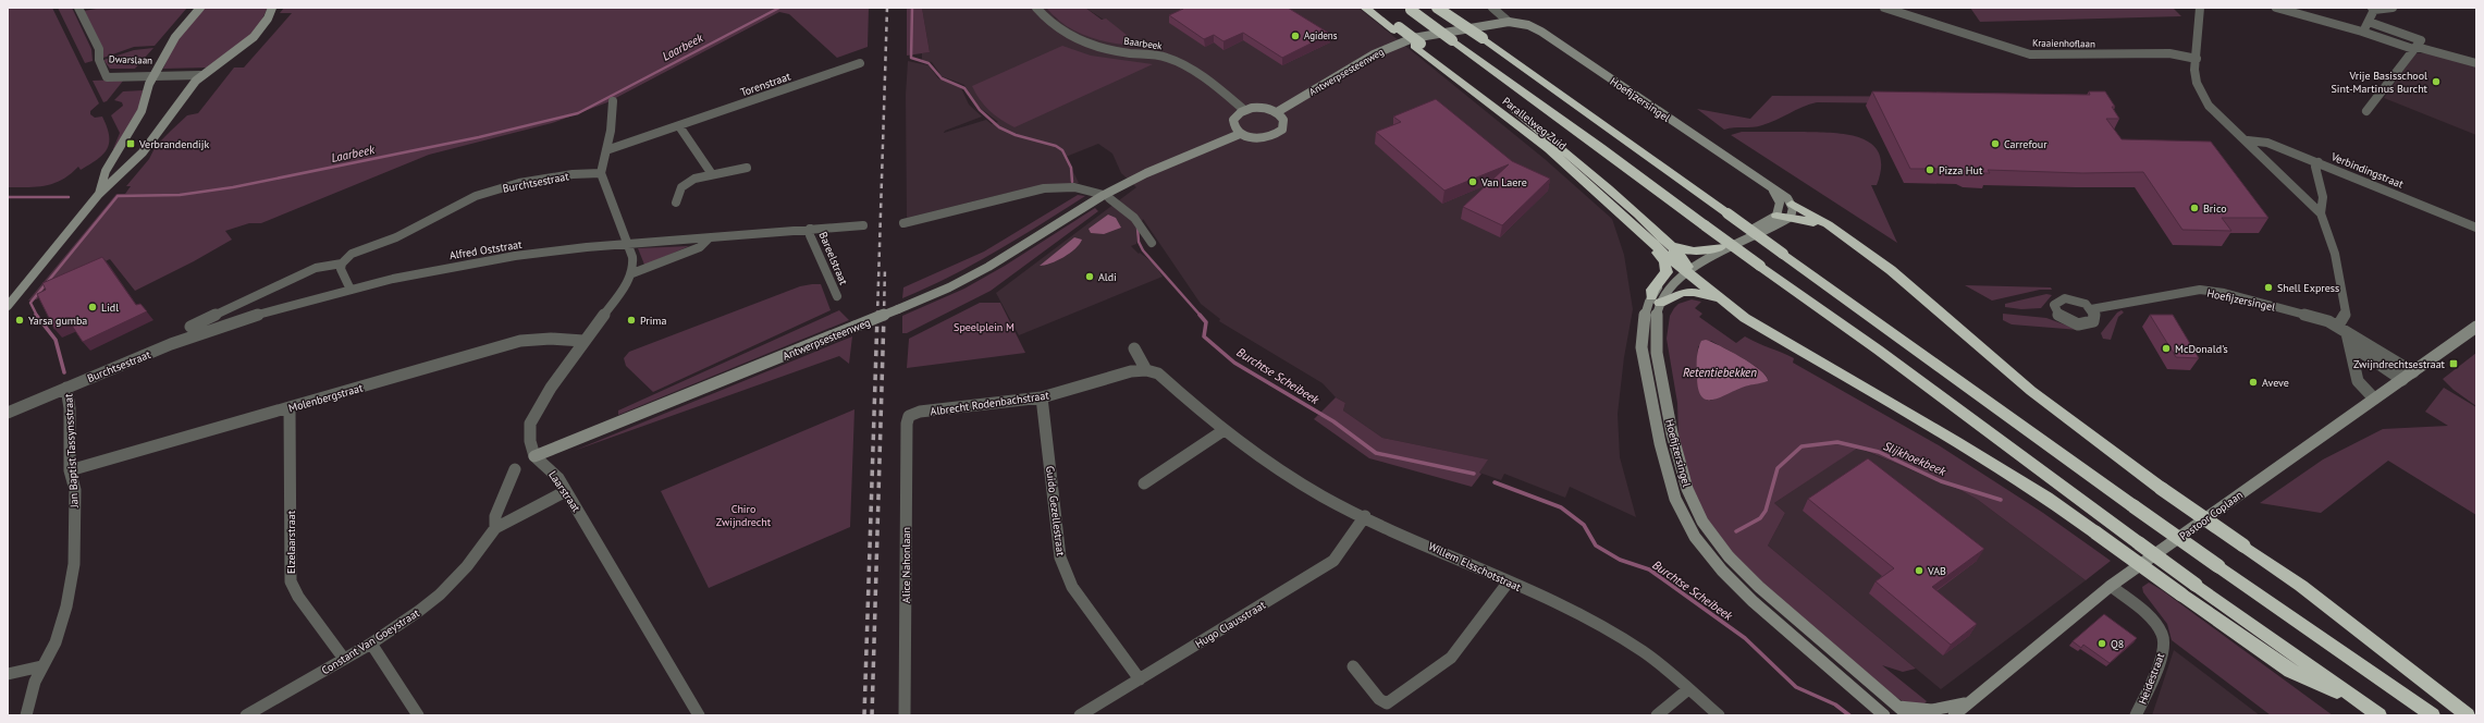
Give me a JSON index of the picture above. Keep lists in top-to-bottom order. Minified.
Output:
{"streets":{"highway":["Parallelweg Zuid"],"street":["Baarbeek","Kraaienhoflaan","Dwarslaan","Antwerpsesteenweg","Torenstraat","Hoefijzersingel","Verbindingstraat","Burchtsestraat","Alfred Oststraat","Bareelstraat","Molenbergstraat","Albrecht Rodenbachstraat","Jan Baptist Tassynsstraat","Laarstraat","Guido Gezellestraat","Pastoor Coplaan","Elzelaarstraat","Alice Nahonlaan","Willem Elsschotstraat","Hugo Clausstraat","Constant Van Goeystraat","Heidestraat"]},"crossings":[["Baarbeek","Antwerpsesteenweg"],["Antwerpsesteenweg","Hoefijzersingel"],["Antwerpsesteenweg","Laarstraat"],["Hoefijzersingel","Parallelweg Zuid"],["Burchtsestraat","Alfred Oststraat"],["Burchtsestraat","Jan Baptist Tassynsstraat"],["Molenbergstraat","Jan Baptist Tassynsstraat"],["Molenbergstraat","Elzelaarstraat"],["Albrecht Rodenbachstraat","Guido Gezellestraat"],["Albrecht Rodenbachstraat","Alice Nahonlaan"],["Albrecht Rodenbachstraat","Willem Elsschotstraat"],["Laarstraat","Constant Van Goeystraat"],["Guido Gezellestraat","Hugo Clausstraat"],["Pastoor Coplaan","Heidestraat"],["Elzelaarstraat","Constant Van Goeystraat"],["Willem Elsschotstraat","Hugo Clausstraat"]],"water":["Laarbeek","Retentiebekken","Burchtse Scheibeek","Slijkhoekbeek"],"parks":["Speelplein M","Chiro Zwijndrecht"],"places":{"other":["Agidens","Vrije Basisschool Sint-Martinus Burcht","Carrefour","Pizza Hut","Van Laere","Brico","Aldi","Shell Express","Lidl","Yarsa gumba","Prima","McDonald's","Aveve","VAB","Q8"],"transit":["Verbrandendijk","Zwijndrechtsestraat"]}}
